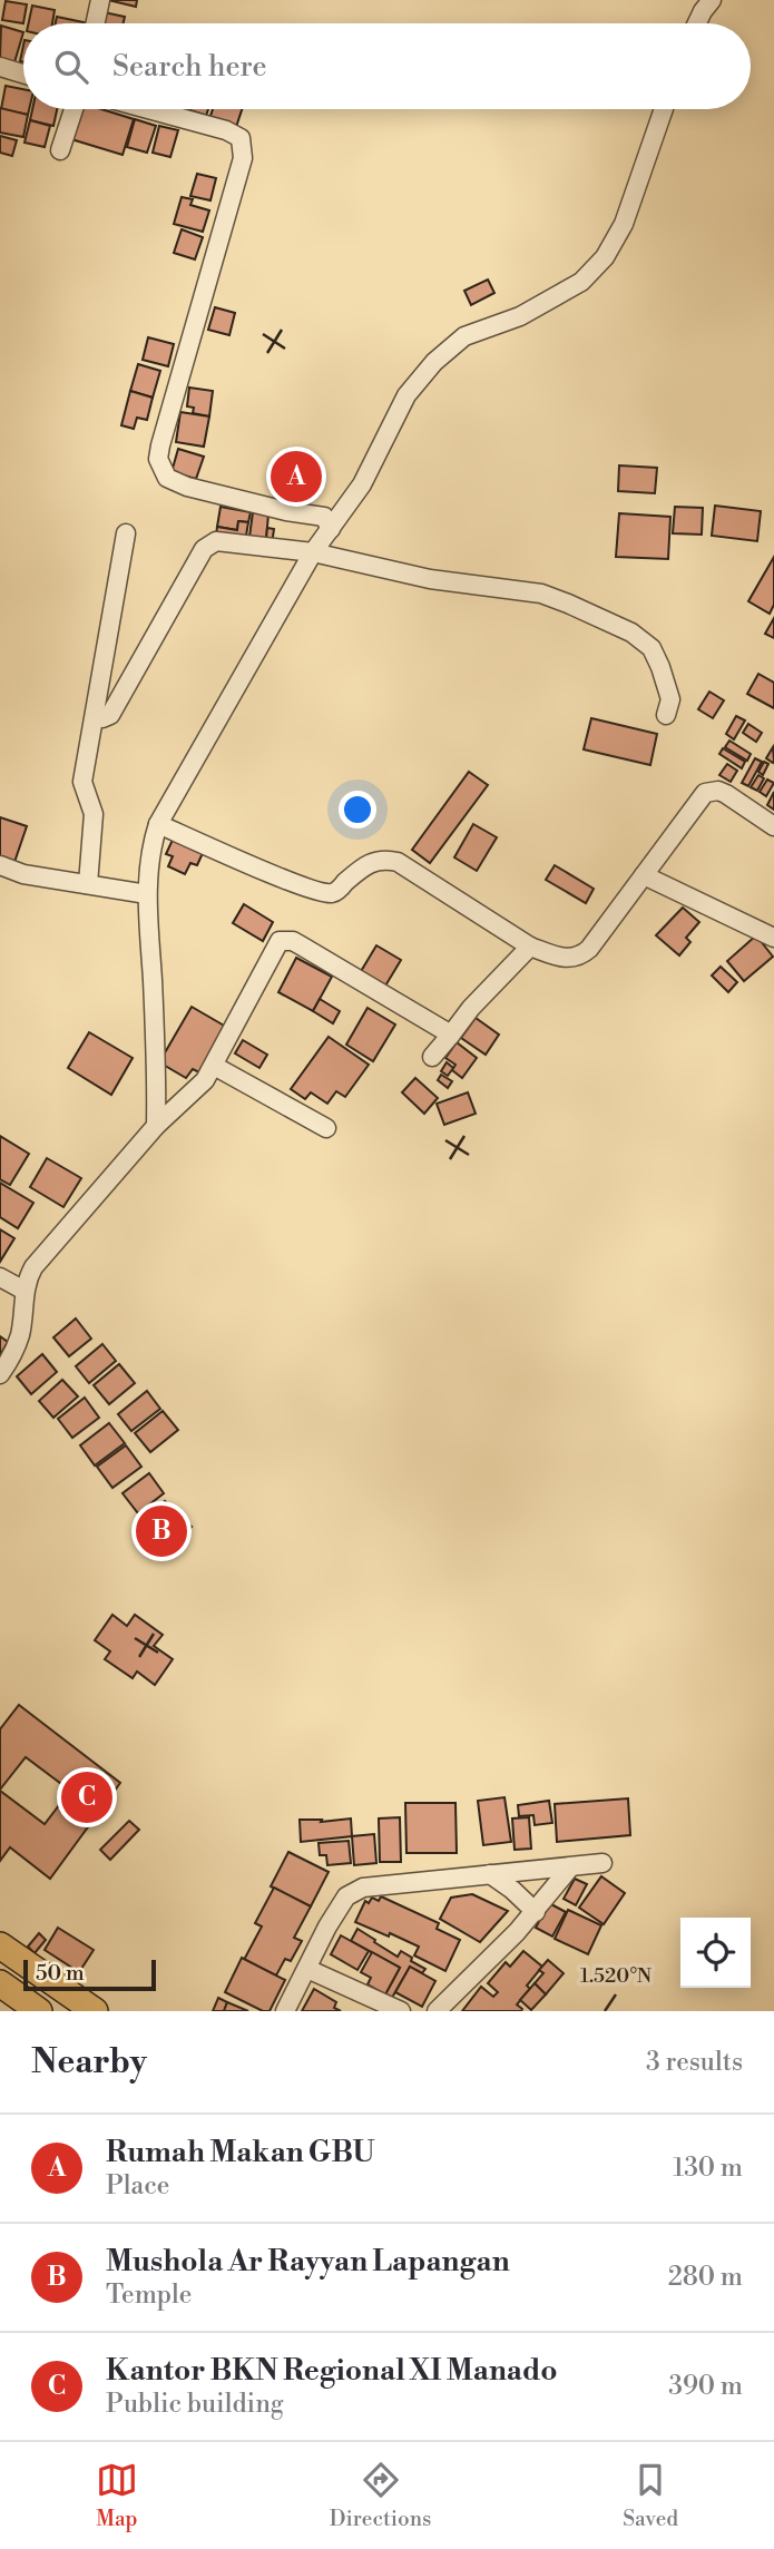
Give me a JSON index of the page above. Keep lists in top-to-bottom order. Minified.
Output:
{"scale_bar":"50 m","page":{"search":"Search here","pins":["A","B","C"],"scale":"50 m","heading":["Nearby","3 results"],"list":[{"mark":"A","name":"Rumah Makan GBU","note":"Place","value":"130 m"},{"mark":"B","name":"Mushola Ar Rayyan Lapangan","note":"Temple","value":"280 m"},{"mark":"C","name":"Kantor BKN Regional XI Manado","note":"Public building","value":"390 m"}],"nav":["Map","Directions","Saved"]},"coordinates":["1.520°N"]}
